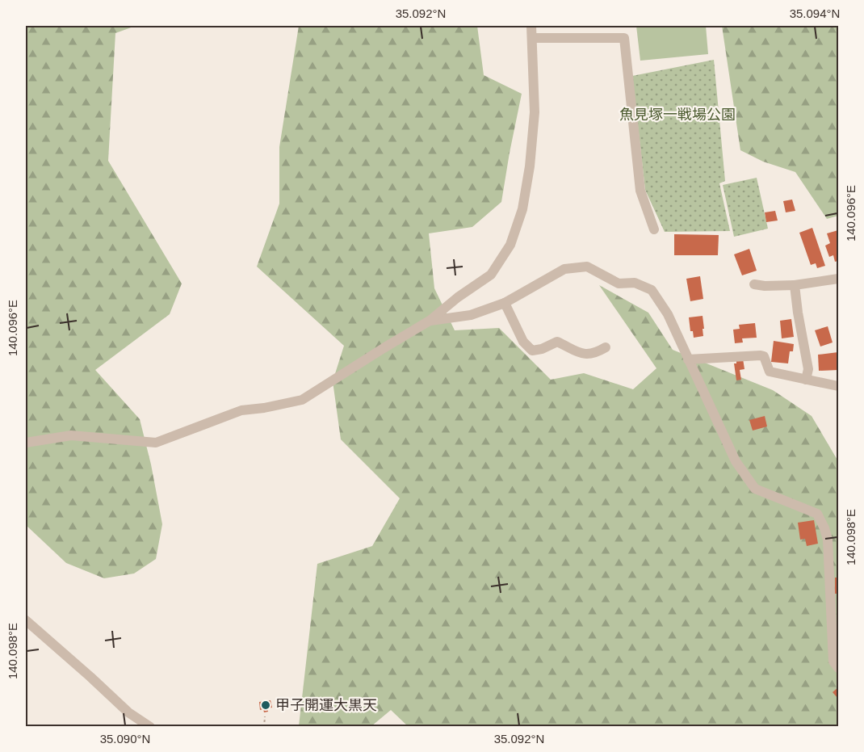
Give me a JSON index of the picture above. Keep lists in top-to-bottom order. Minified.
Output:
{"parks":["魚見塚一戦場公園"],"places":["甲子開運大黒天"],"coordinates":["35.092°N","35.094°N","140.096°E","140.098°E","35.090°N"]}
